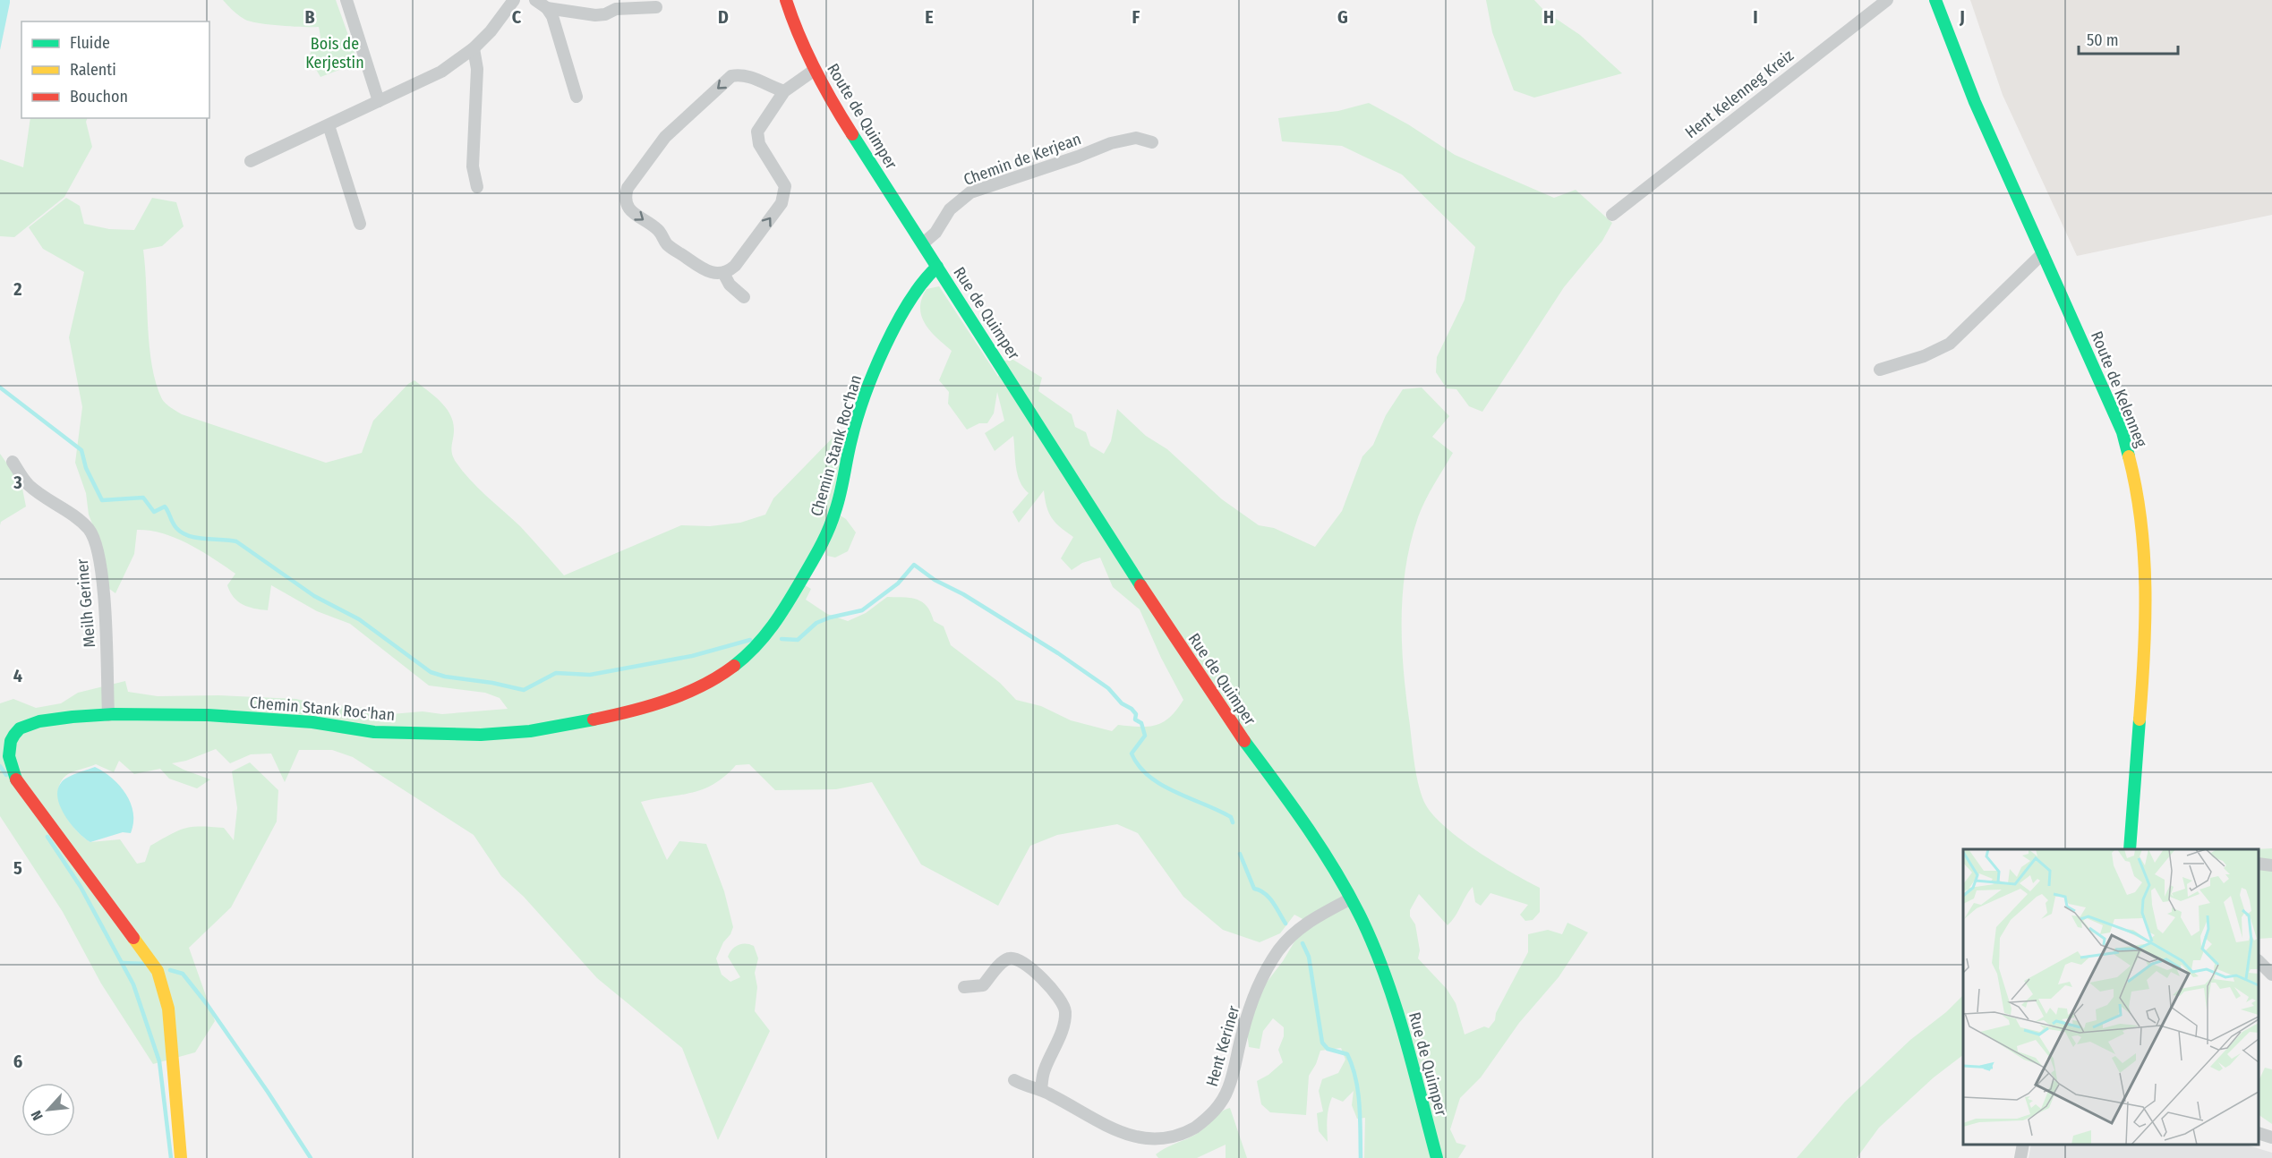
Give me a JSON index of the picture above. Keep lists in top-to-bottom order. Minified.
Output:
{"streets":{"street":["Hent Kelenneg Kreiz","Route de Quimper","Chemin de Kerjean","Rue de Quimper","Route de Kelenneg","Chemin Stank Roc'han","Meilh Geriner","Hent Keriner"]},"crossings":[["Route de Quimper","Chemin de Kerjean"],["Route de Quimper","Rue de Quimper"],["Chemin de Kerjean","Rue de Quimper"],["Rue de Quimper","Chemin Stank Roc'han"],["Rue de Quimper","Hent Keriner"],["Chemin Stank Roc'han","Meilh Geriner"]],"parks":["Bois de Kerjestin"],"legend":["Fluide","Ralenti","Bouchon"],"scale_bar":"50 m","north":"bottom left","grid":{"columns":["B","C","D","E","F","G","H","I","J"],"rows":["2","3","4","5","6"]}}
